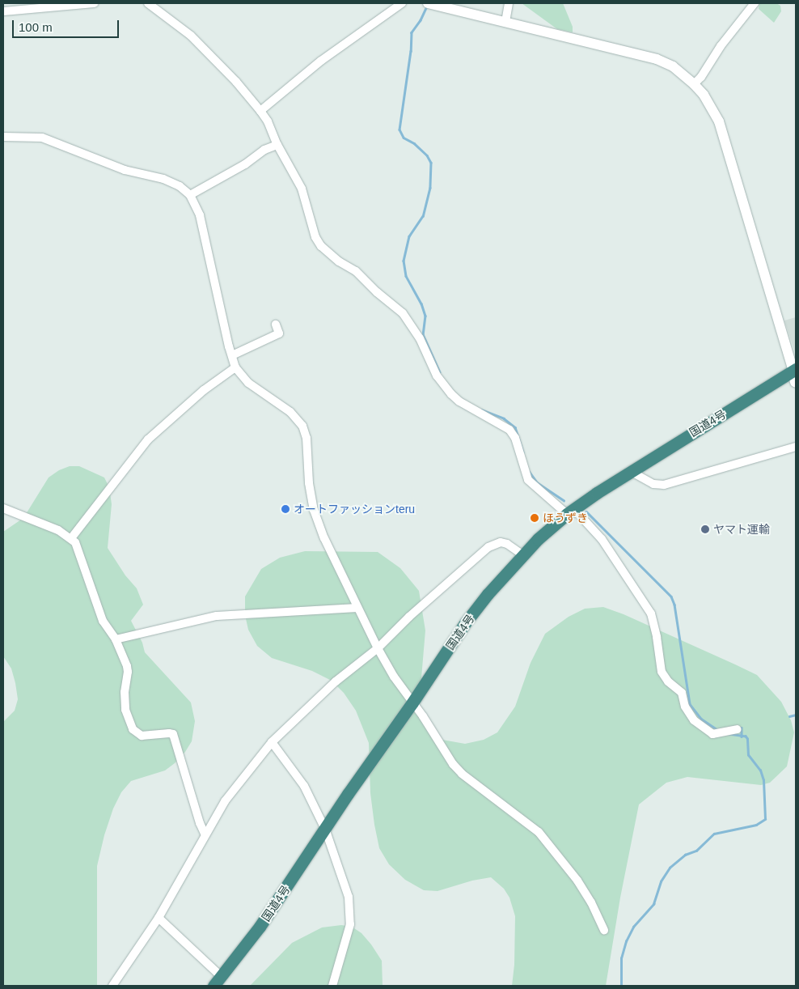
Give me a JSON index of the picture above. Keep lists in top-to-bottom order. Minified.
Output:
{"streets":{"highway":["国道4号"]},"places":["オートファッションteru","ほうずき","ヤマト運輸"],"scale_bar":"100 m"}
